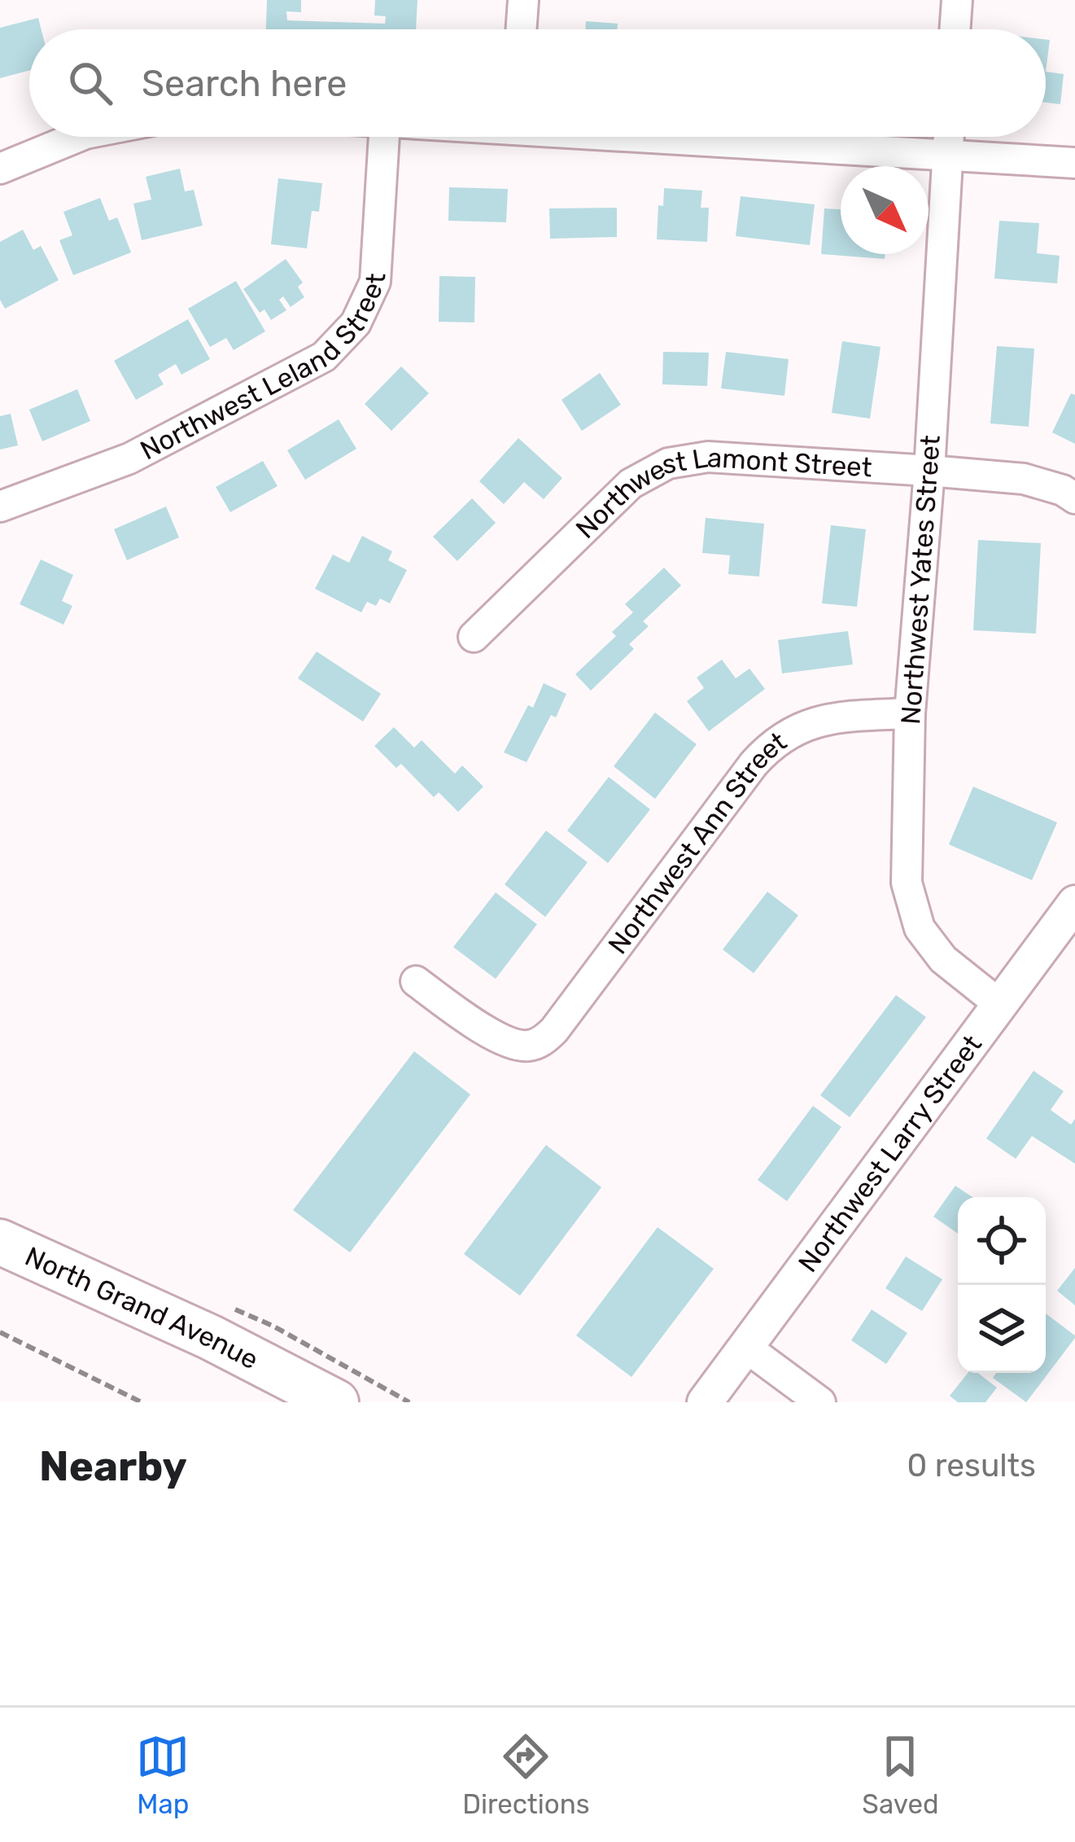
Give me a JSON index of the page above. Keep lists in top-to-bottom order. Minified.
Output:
{"streets":{"main road":["North Grand Avenue"],"street":["Northwest Leland Street","Northwest Lamont Street","Northwest Yates Street","Northwest Ann Street","Northwest Larry Street"]},"crossings":[["Northwest Lamont Street","Northwest Yates Street"],["Northwest Yates Street","Northwest Ann Street"],["Northwest Yates Street","Northwest Larry Street"]],"north":"bottom right","page":{"search":"Search here","heading":["Nearby","0 results"],"nav":["Map","Directions","Saved"]}}
